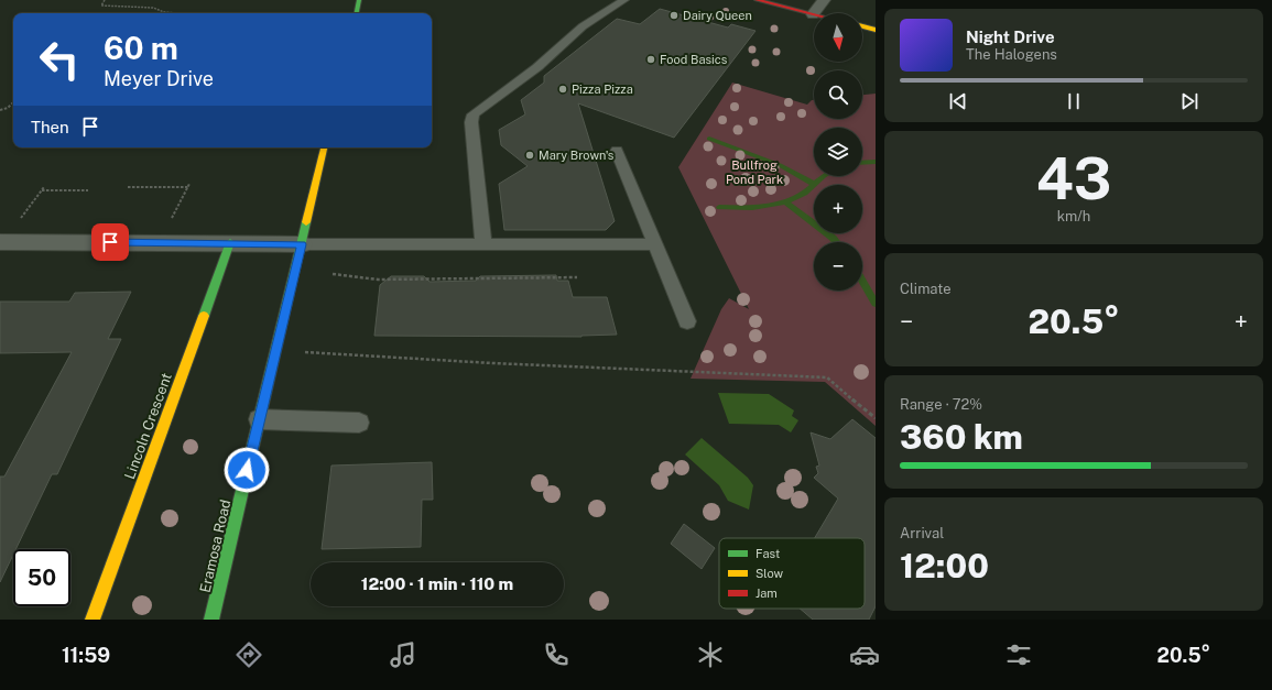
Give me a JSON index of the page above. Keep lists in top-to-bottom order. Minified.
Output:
{"streets":{"main road":["Lincoln Crescent","Eramosa Road"]},"parks":["Bullfrog Pond Park"],"places":["Dairy Queen","Food Basics","Pizza Pizza","Mary Brown's"],"legend":["Fast","Slow","Jam"],"north":"bottom","page":{"map_buttons":["+","−"],"turn":["60 m","Meyer Drive"],"song":["Night Drive","The Halogens"],"then":"Then","tile":[["43","km/h"],"Climate",["Range · 72%","360 km"],["Arrival","12:00"]],"heat":["−","20.5°","+"],"limit":"50","trip":"12:00 · 1 min · 110 m","tabs":["11:59","20.5°"]}}
